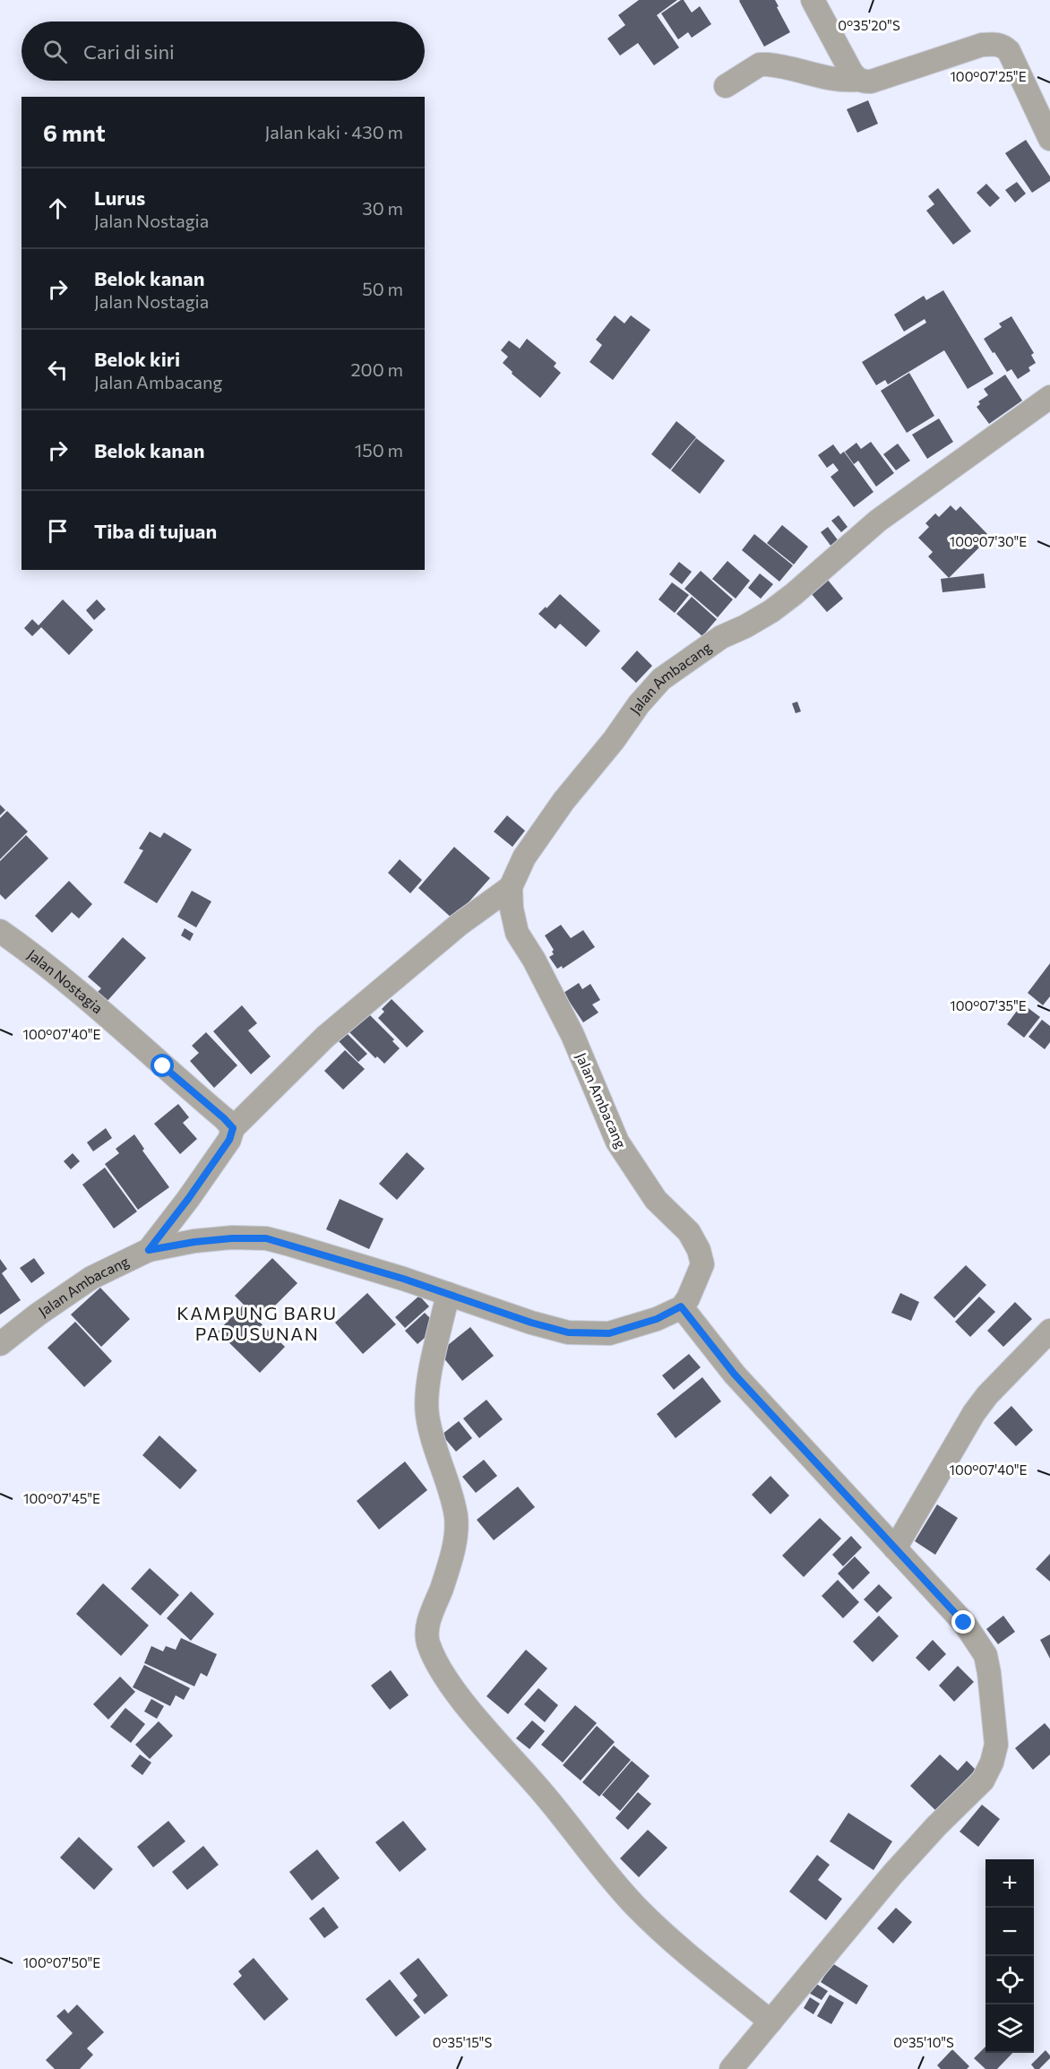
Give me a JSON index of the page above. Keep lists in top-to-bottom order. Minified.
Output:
{"streets":{"street":["Jalan Ambacang","Jalan Nostagia"]},"districts":["KAMPUNG BARU PADUSUNAN"],"page":{"search":"Cari di sini","heading":["6 mnt","Jalan kaki · 430 m"],"list":[["Lurus","Jalan Nostagia","30 m"],["Belok kanan","Jalan Nostagia","50 m"],["Belok kiri","Jalan Ambacang","200 m"],["Belok kanan","150 m"],"Tiba di tujuan"],"map_buttons":["+","−"]},"coordinates":["0°35'20\"S","100°07'25\"E","100°07'30\"E","100°07'35\"E","100°07'40\"E","100°07'45\"E","100°07'50\"E","0°35'15\"S","0°35'10\"S"]}
